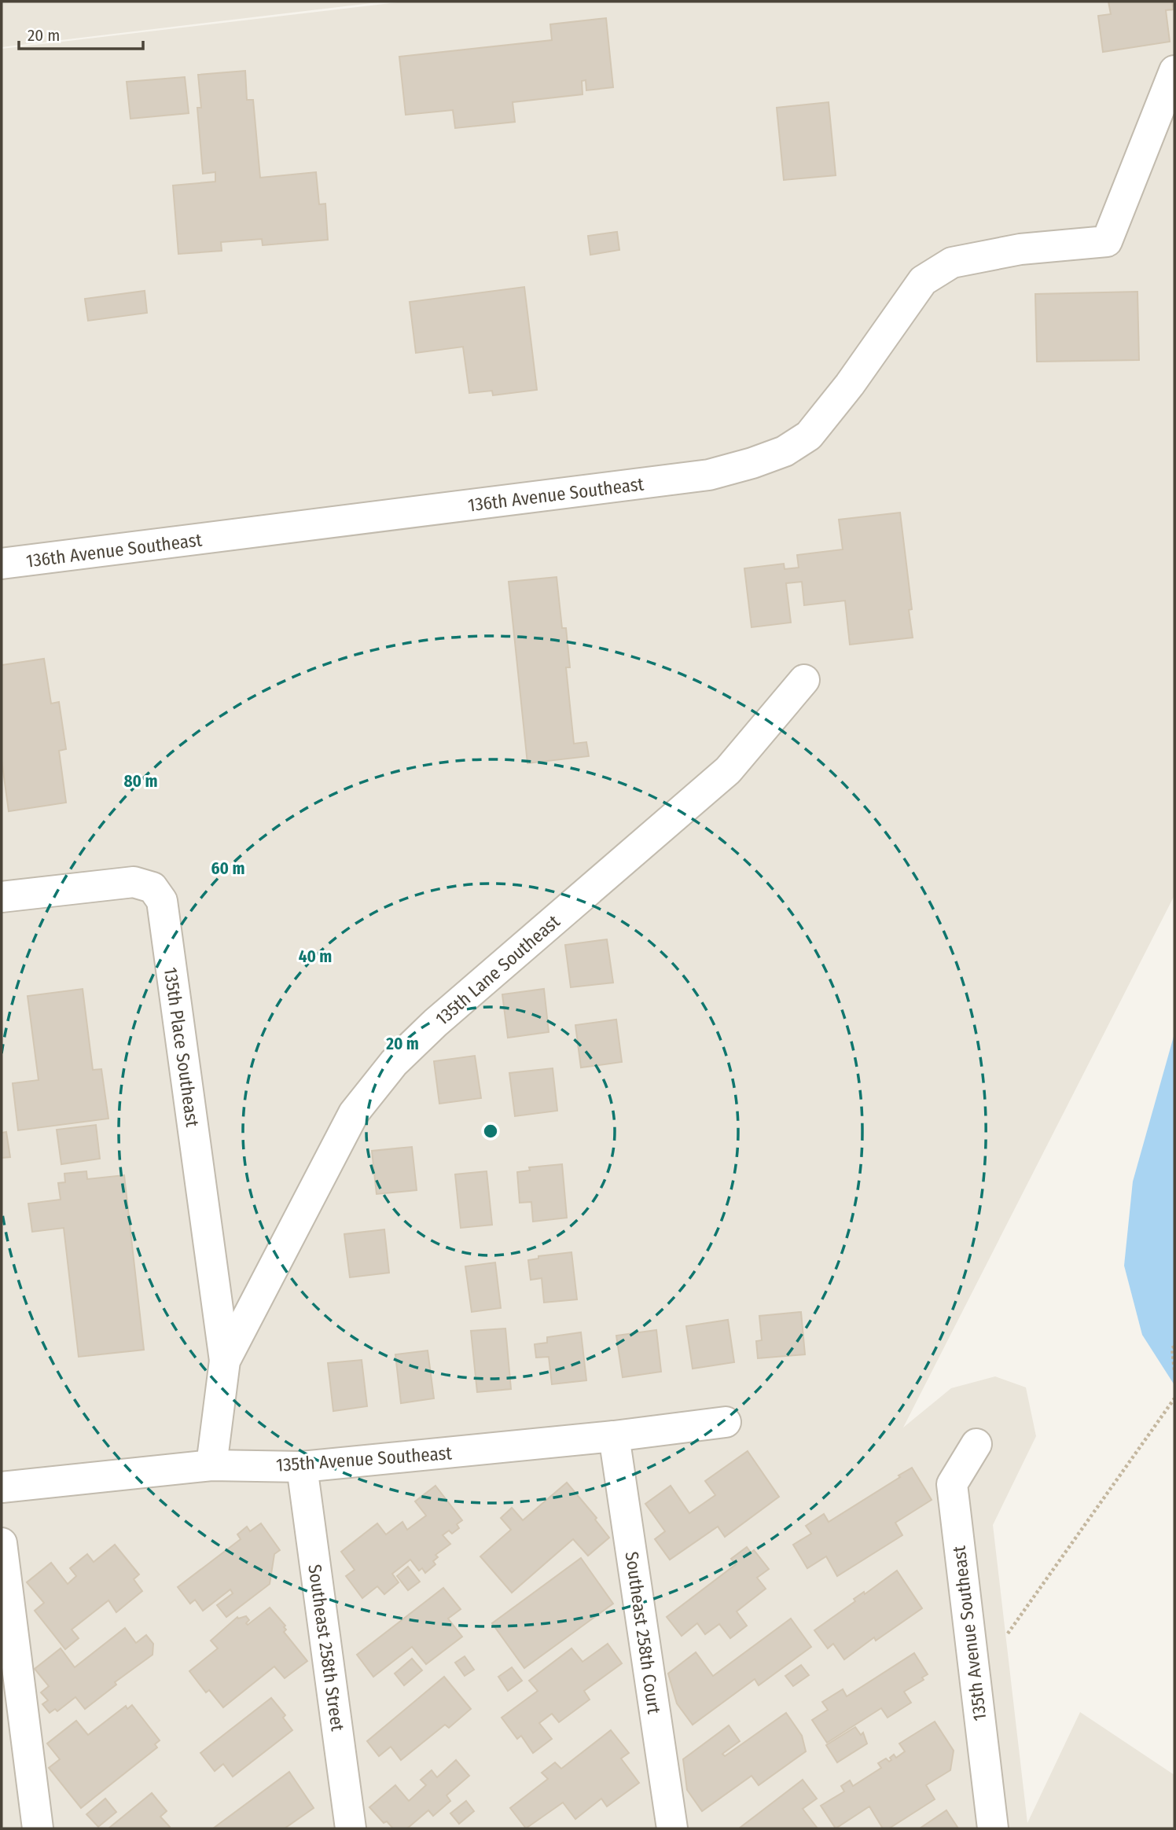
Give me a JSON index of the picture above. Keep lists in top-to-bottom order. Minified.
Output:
{"streets":{"street":["136th Avenue Southeast","135th Lane Southeast","135th Place Southeast","135th Avenue Southeast","Southeast 258th Court","Southeast 258th Street"]},"crossings":[["135th Lane Southeast","135th Place Southeast"],["135th Lane Southeast","135th Avenue Southeast"],["135th Avenue Southeast","Southeast 258th Court"],["135th Avenue Southeast","Southeast 258th Street"]],"scale_bar":"20 m","rings":["80 m","60 m","40 m","20 m"]}
